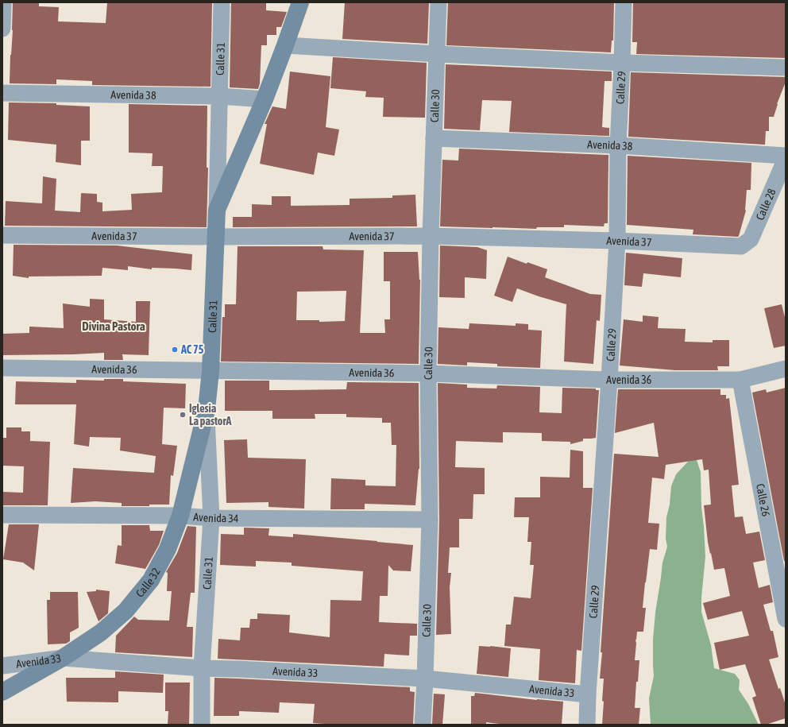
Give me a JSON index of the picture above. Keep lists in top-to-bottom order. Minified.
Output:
{"streets":{"main road":["Calle 31","Calle 32"],"street":["Calle 29","Avenida 38","Calle 30","Calle 28","Avenida 37","Avenida 36","Calle 26","Avenida 34","Avenida 33"]},"crossings":[["Calle 31","Avenida 38"],["Calle 31","Avenida 37"],["Calle 31","Avenida 36"],["Calle 31","Avenida 34"],["Calle 31","Calle 32"],["Calle 31","Avenida 33"],["Calle 29","Avenida 38"],["Calle 29","Avenida 37"],["Calle 29","Avenida 36"],["Calle 29","Avenida 33"],["Avenida 38","Calle 30"],["Calle 30","Avenida 37"],["Calle 30","Avenida 36"],["Calle 30","Avenida 34"],["Calle 30","Avenida 33"],["Calle 28","Avenida 37"],["Avenida 36","Calle 26"],["Avenida 34","Calle 32"],["Calle 32","Avenida 33"]],"districts":["Divina Pastora"],"places":["AC 75","Iglesia La pastorA"]}
